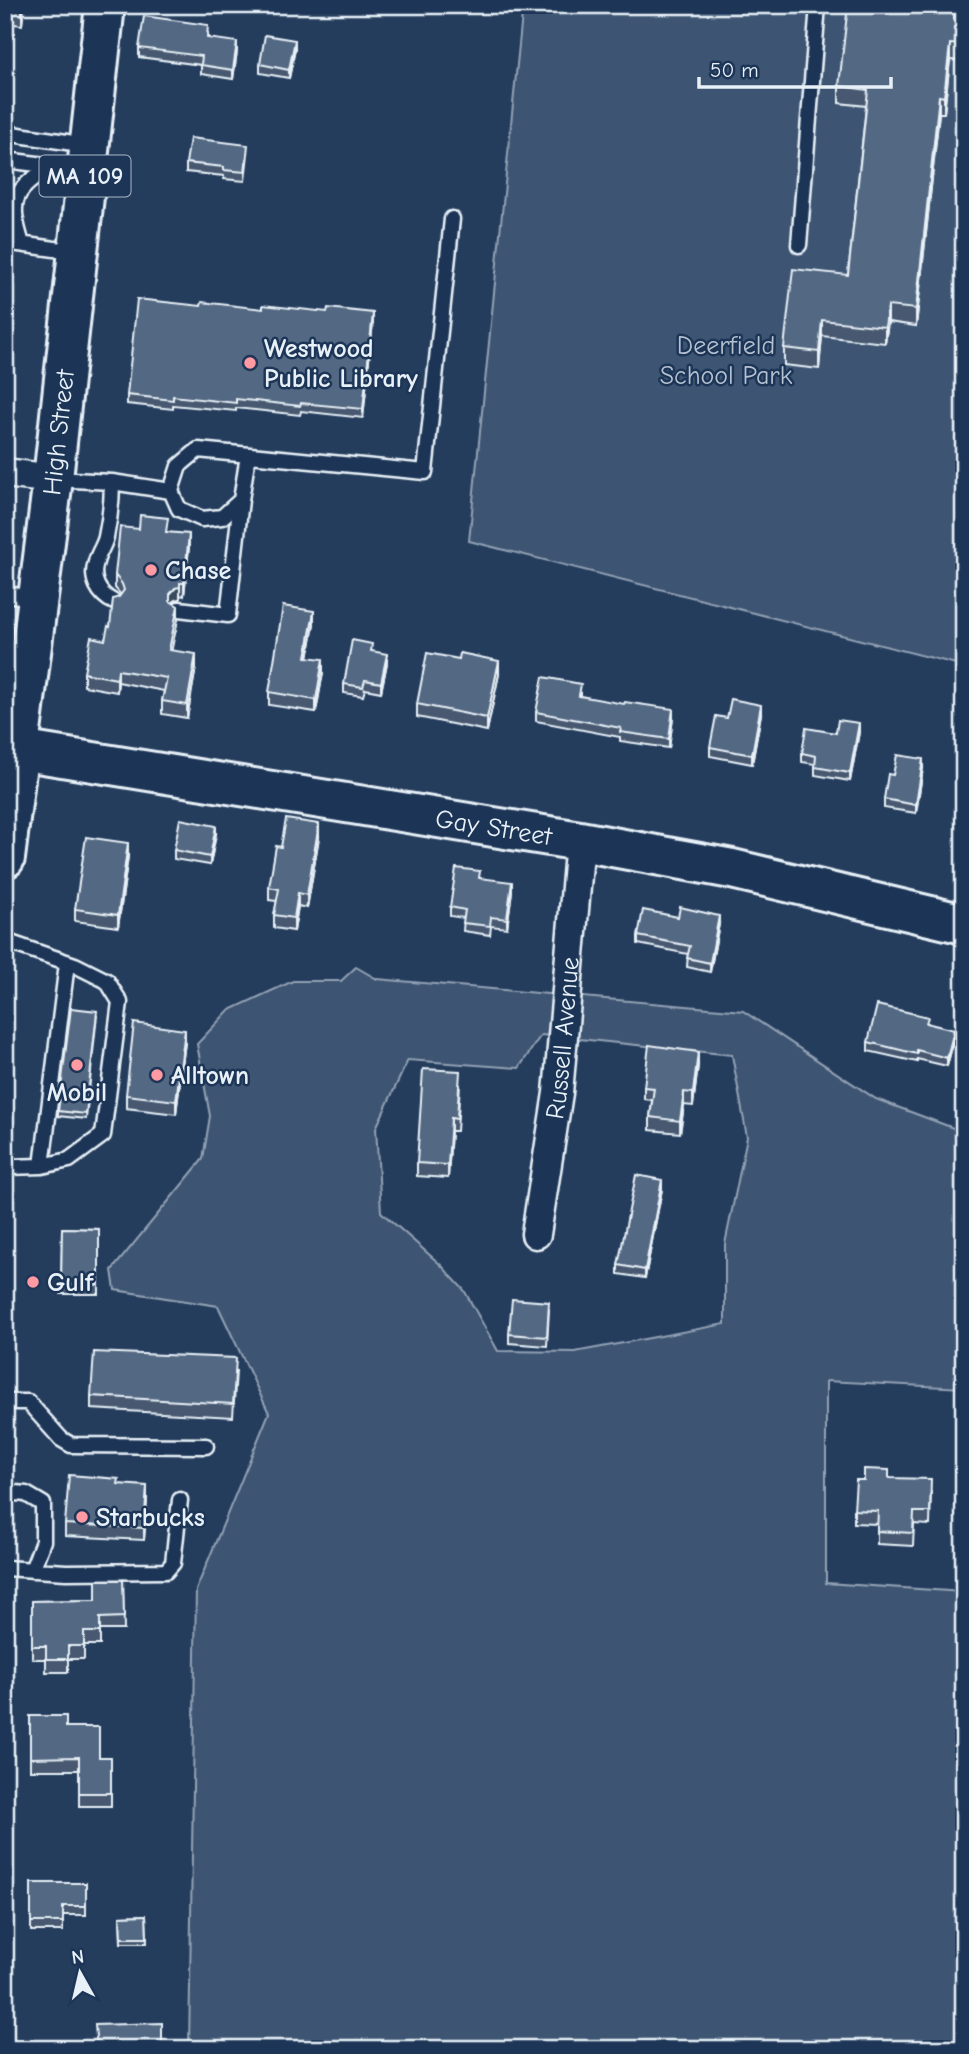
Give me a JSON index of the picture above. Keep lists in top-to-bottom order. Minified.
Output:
{"streets":{"street":["MA 109","High Street","Gay Street","Russell Avenue"]},"crossings":[["High Street","Gay Street"],["Gay Street","Russell Avenue"]],"parks":["Deerfield School Park"],"places":["Westwood Public Library","Chase","Mobil","Alltown","Gulf","Starbucks"],"scale_bar":"50 m","north":"top"}
